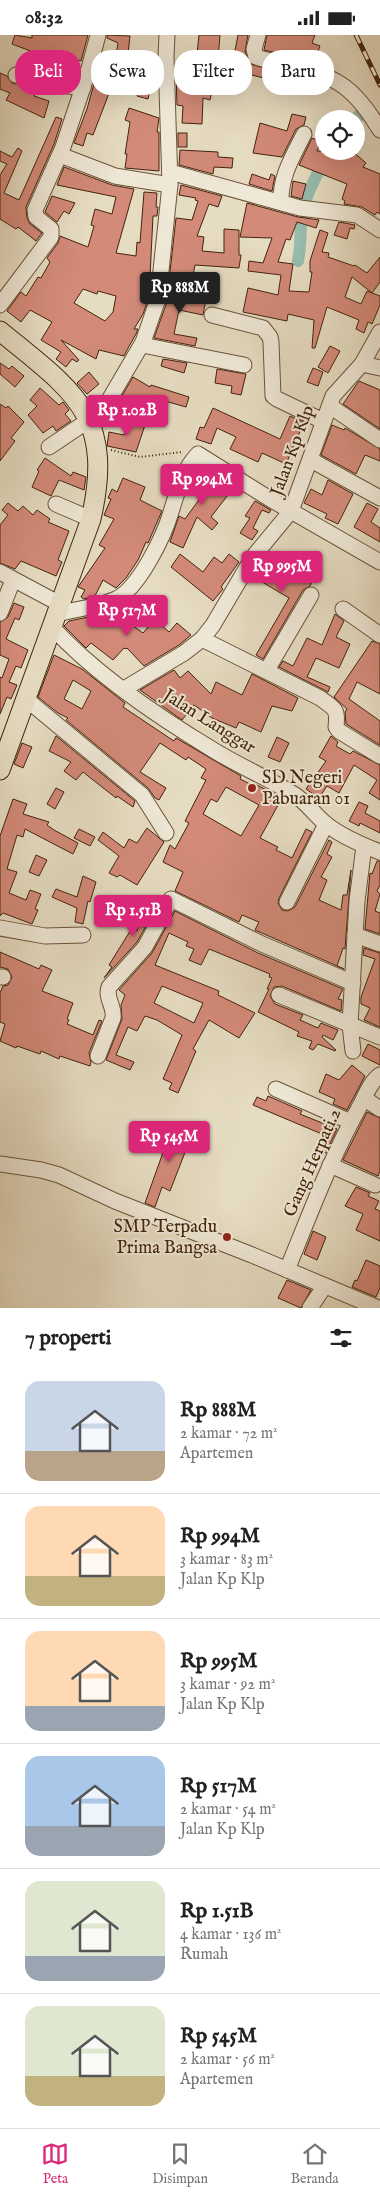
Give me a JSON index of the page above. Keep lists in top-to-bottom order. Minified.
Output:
{"streets":{"street":["Jalan Kp Klp","Jalan Langgar","Gang Herpati.2"]},"crossings":[["Jalan Kp Klp","Jalan Langgar"]],"places":["SD Negeri Pabuaran 01","SMP Terpadu Prima Bangsa"],"page":{"status":"08:32","chip":["Beli","Sewa","Filter","Baru"],"price":["Rp 888M","Rp 1.02B","Rp 994M","Rp 995M","Rp 517M","Rp 1.51B","Rp 545M"],"heading":"7 properti","list":[{"name":"Rp 888M","note":"2 kamar · 72 m² · Apartemen"},{"name":"Rp 994M","note":"3 kamar · 83 m² · Jalan Kp Klp"},{"name":"Rp 995M","note":"3 kamar · 92 m² · Jalan Kp Klp"},{"name":"Rp 517M","note":"2 kamar · 54 m² · Jalan Kp Klp"},{"name":"Rp 1.51B","note":"4 kamar · 136 m² · Rumah"},{"name":"Rp 545M","note":"2 kamar · 56 m² · Apartemen"}],"tabs":["Peta","Disimpan","Beranda"]}}
